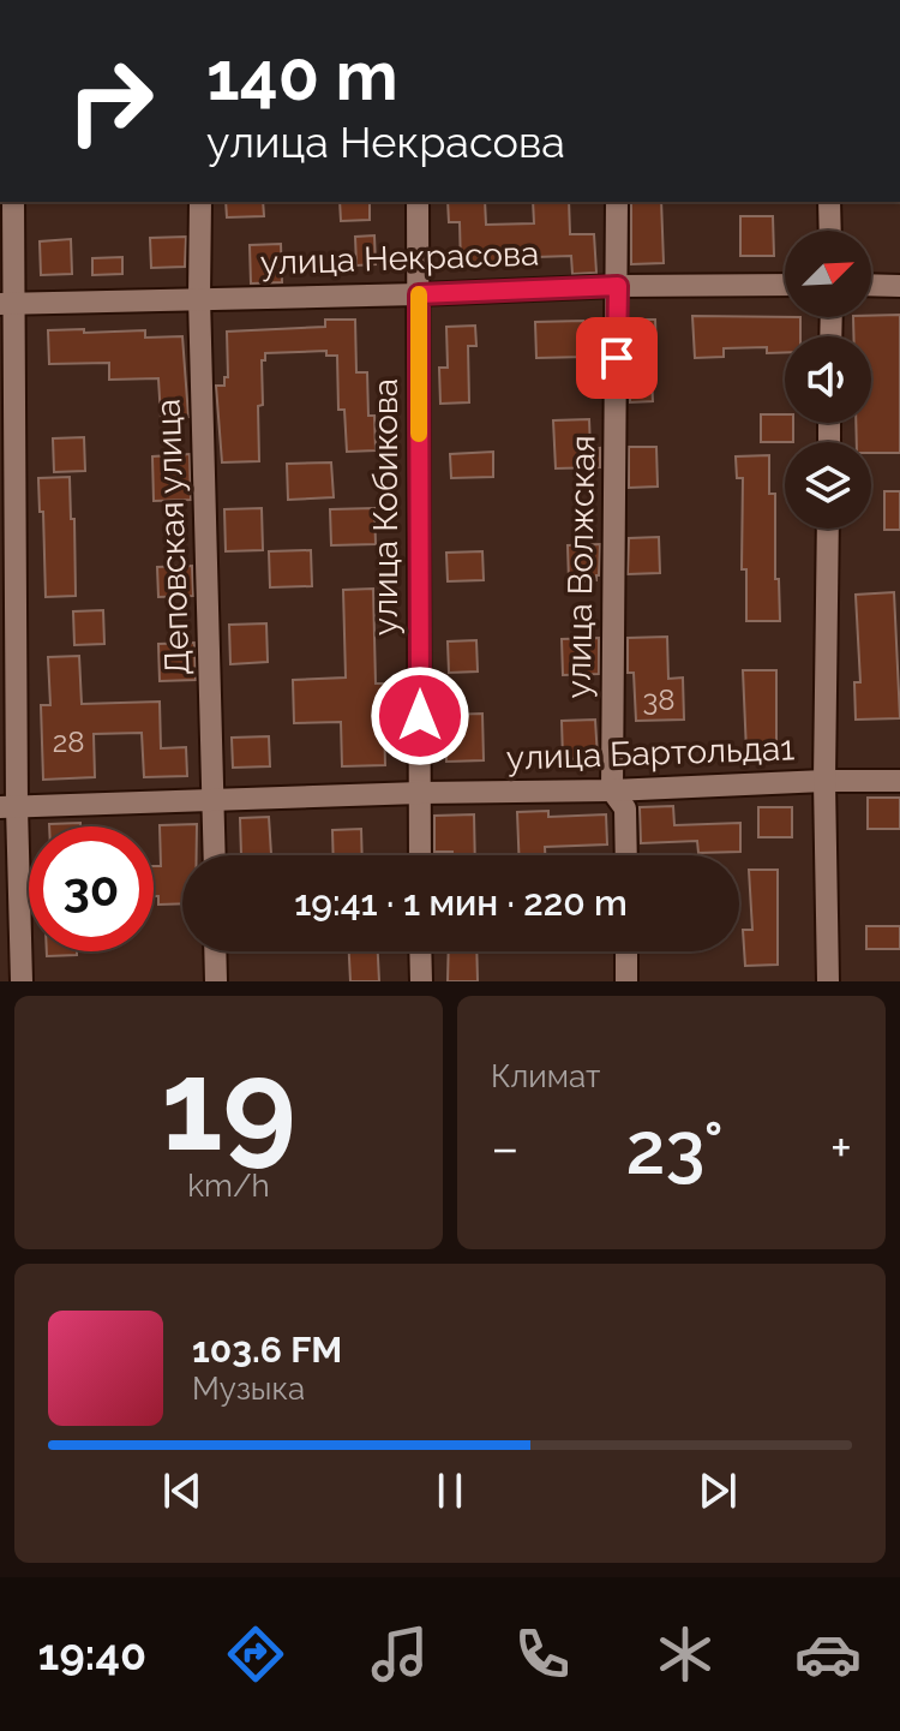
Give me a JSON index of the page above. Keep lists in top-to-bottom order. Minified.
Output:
{"streets":{"street":["улица Некрасова","улица Кобикова","Деповская улица","улица Волжская","улица Бартольда1"]},"crossings":[["улица Некрасова","улица Кобикова"],["улица Некрасова","Деповская улица"],["улица Некрасова","улица Волжская"],["улица Кобикова","улица Бартольда1"],["Деповская улица","улица Бартольда1"],["улица Волжская","улица Бартольда1"]],"house_numbers":["38","28"],"north":"top right","page":{"turn":["140 m","улица Некрасова"],"limit":"30","trip":"19:41 · 1 мин · 220 m","tile":[["19","km/h"],"Климат"],"heat":["−","23°","+"],"song":["103.6 FM","Музыка"],"tabs":"19:40"}}
